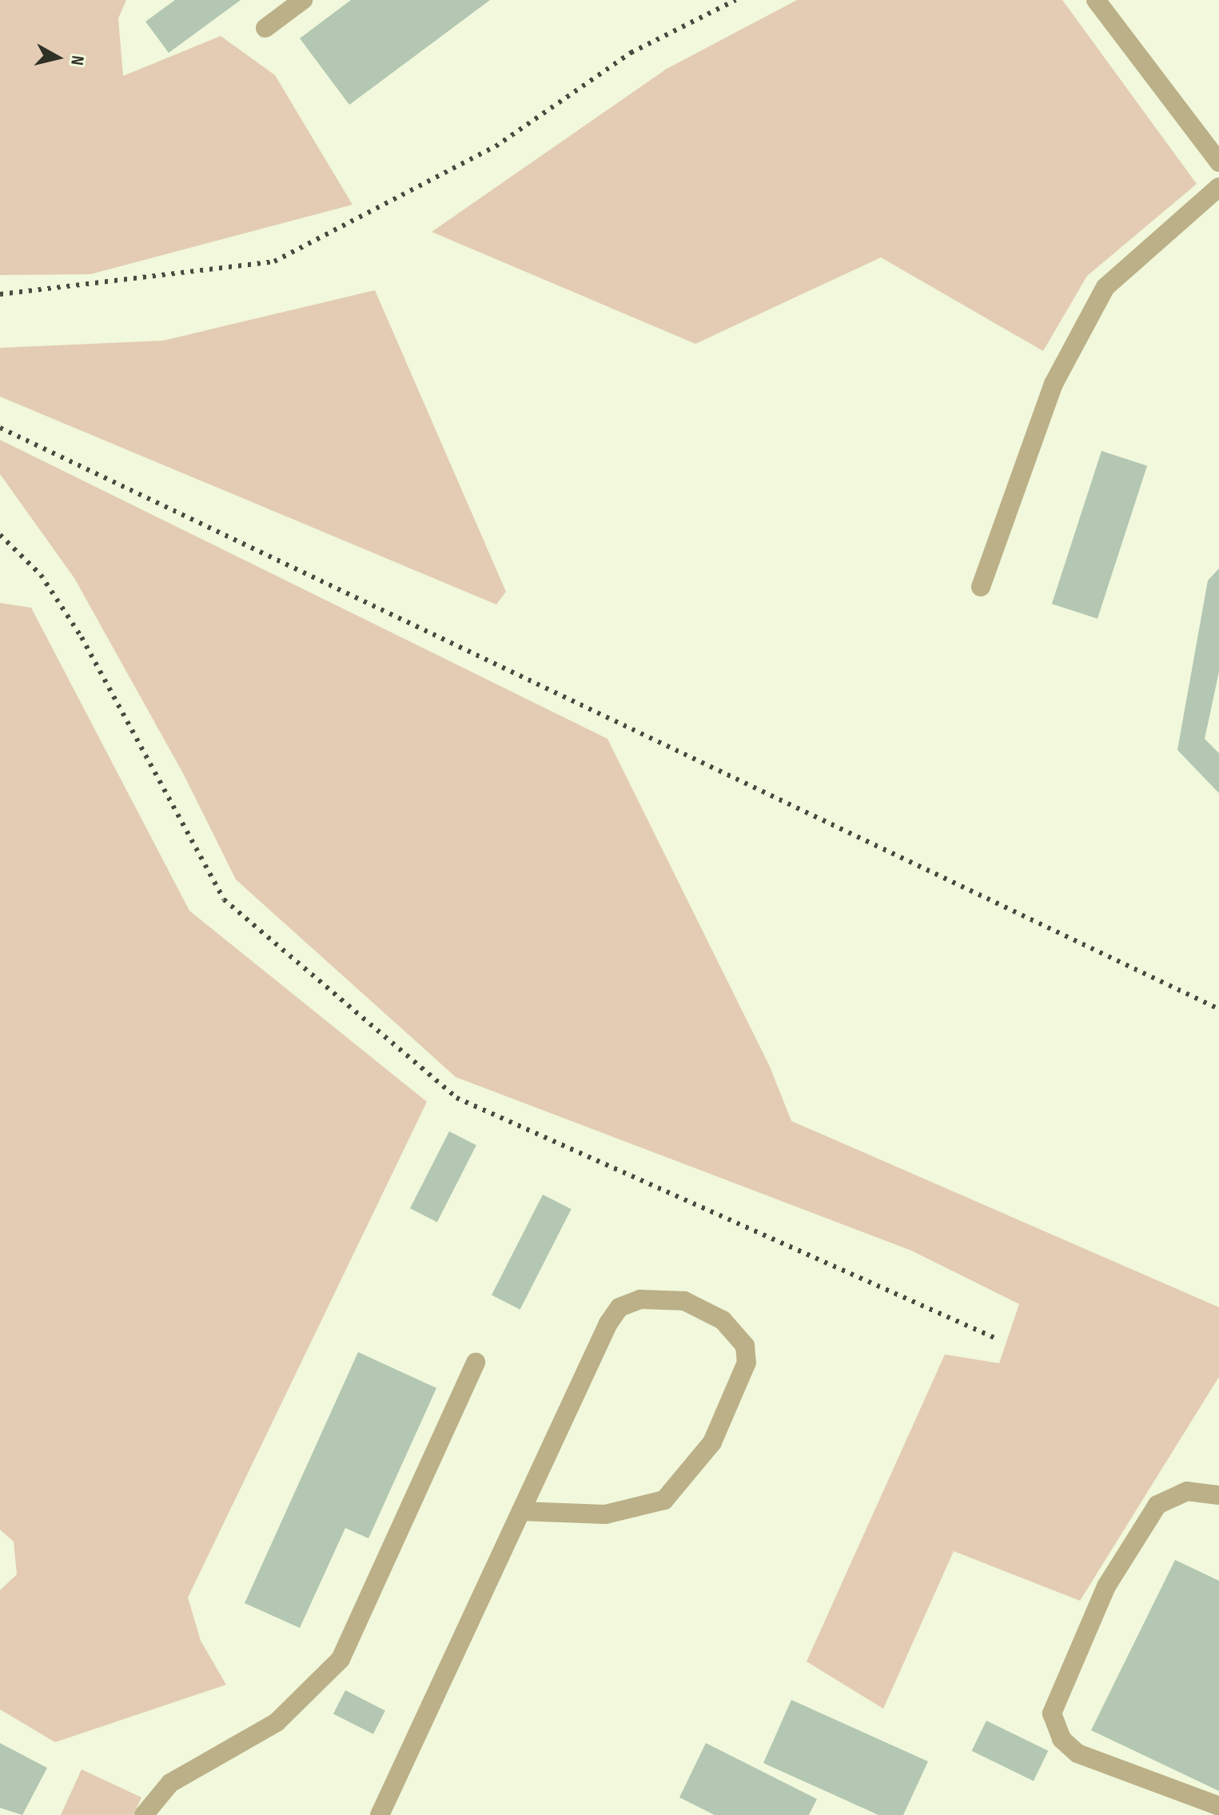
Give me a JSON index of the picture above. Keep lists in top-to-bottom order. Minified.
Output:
{"north":"right"}
